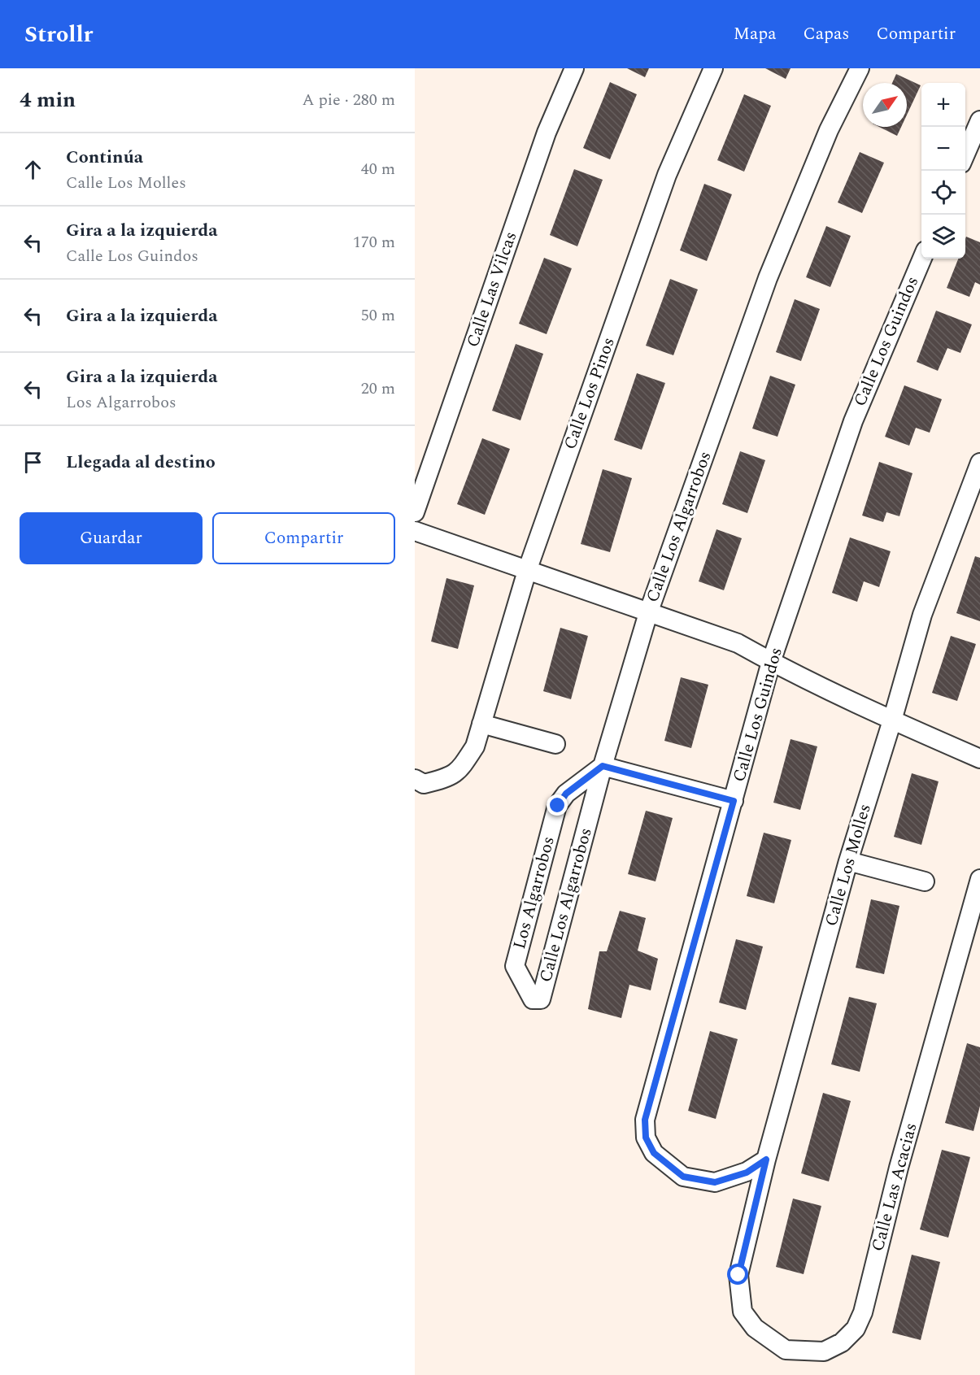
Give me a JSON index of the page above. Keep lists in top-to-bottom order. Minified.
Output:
{"streets":{"street":["Calle Las Vilcas","Calle Los Guindos","Calle Los Pinos","Calle Los Algarrobos","Calle Los Molles","Los Algarrobos","Calle Las Acacias"]},"crossings":[["Calle Los Guindos","Calle Los Molles"],["Calle Los Algarrobos","Los Algarrobos"],["Calle Los Molles","Calle Las Acacias"]],"north":"top right","page":{"header":"Strollr","nav":["Mapa","Capas","Compartir"],"heading":["4 min","A pie · 280 m"],"map_buttons":["+","−"],"list":[["Continúa","Calle Los Molles","40 m"],["Gira a la izquierda","Calle Los Guindos","170 m"],["Gira a la izquierda","50 m"],["Gira a la izquierda","Los Algarrobos","20 m"],"Llegada al destino"],"buttons":["Guardar","Compartir"]}}
